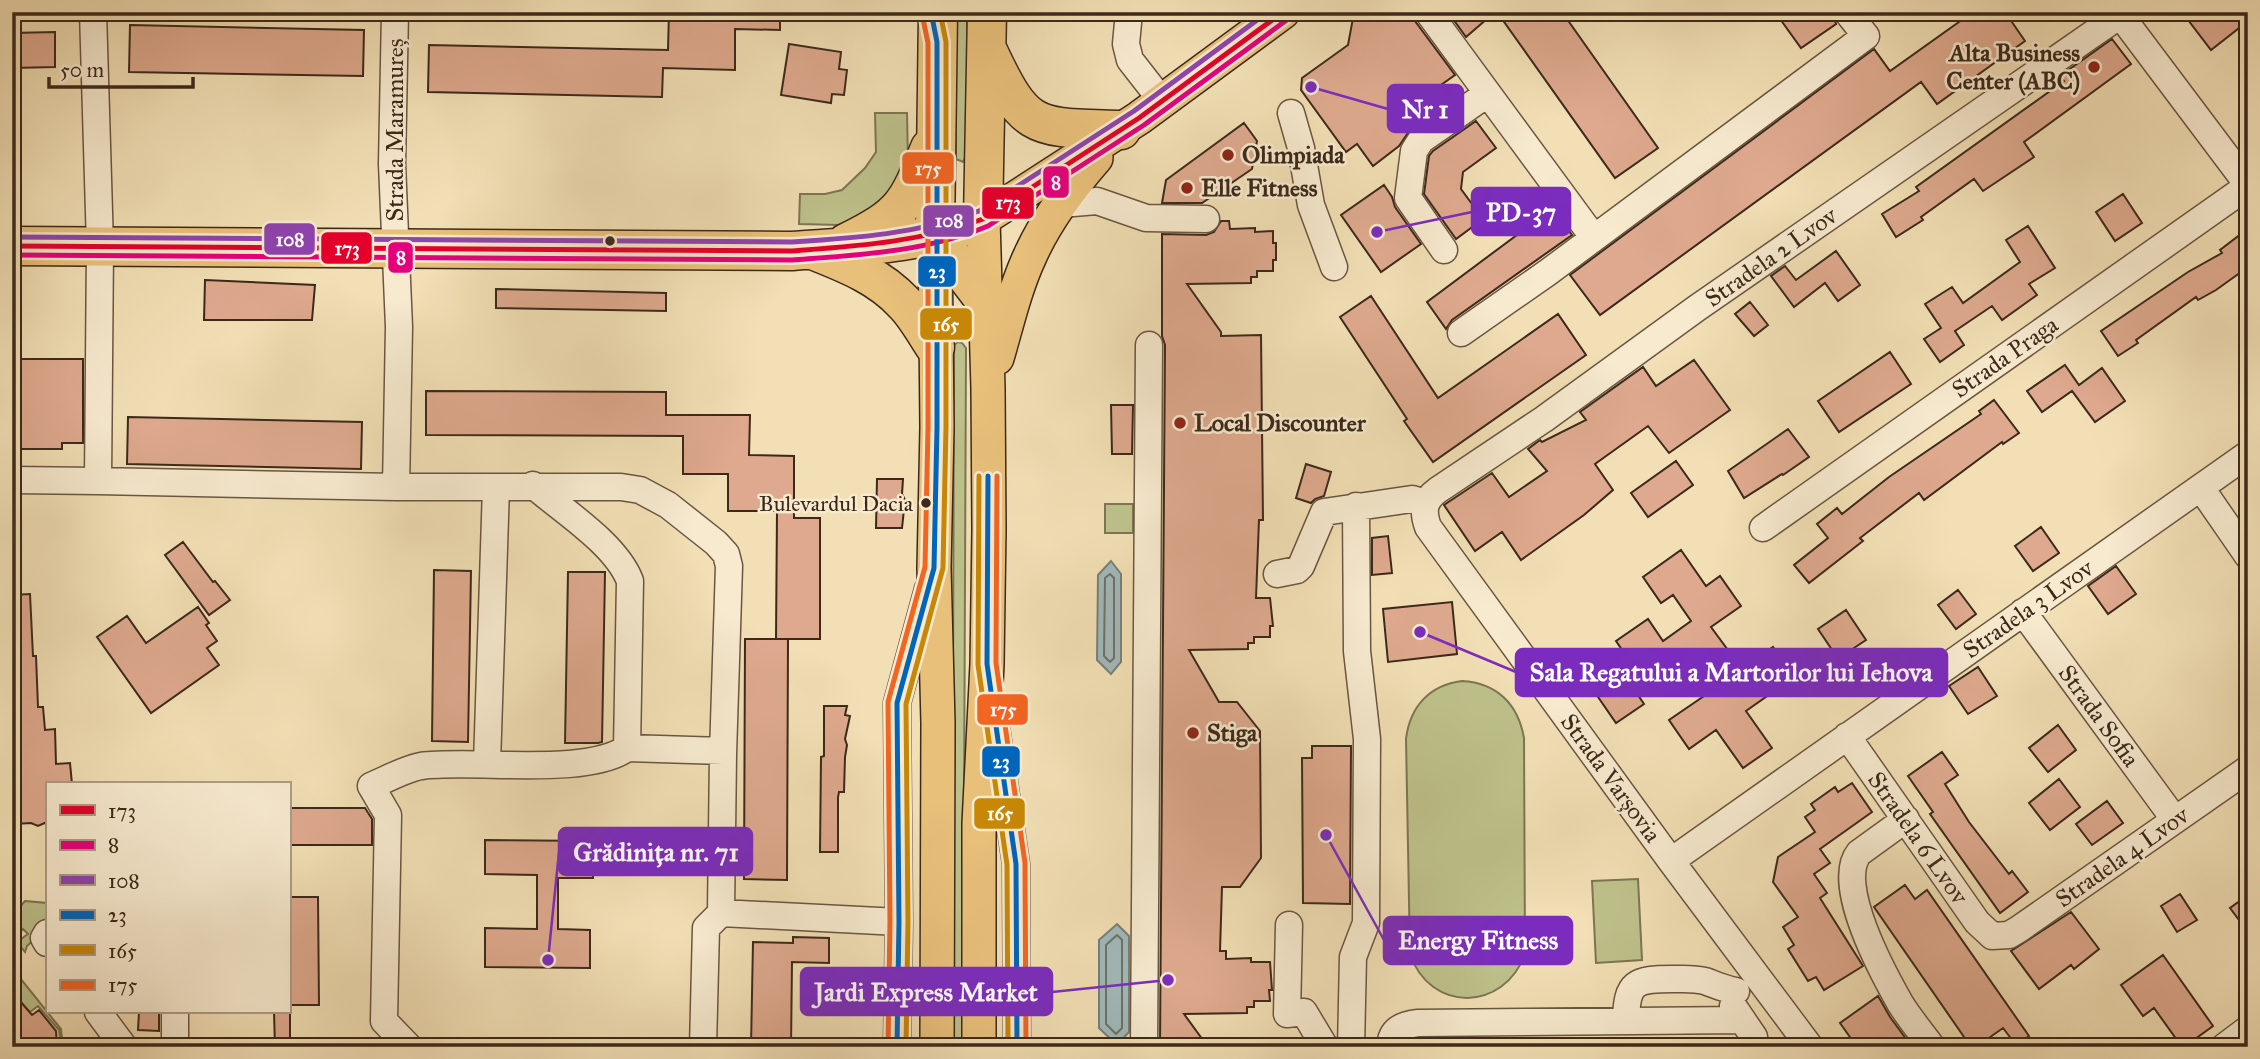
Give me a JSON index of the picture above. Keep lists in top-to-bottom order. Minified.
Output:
{"streets":{"street":["Strada Maramureș","Stradela 2 Lvov","Strada Praga","Stradela 3 Lvov","Strada Sofia","Strada Varșovia","Stradela 6 Lvov","Stradela 4 Lvov"]},"crossings":[["Stradela 2 Lvov","Strada Varșovia"],["Stradela 3 Lvov","Strada Sofia"],["Stradela 3 Lvov","Strada Varșovia"],["Stradela 3 Lvov","Stradela 6 Lvov"],["Strada Sofia","Stradela 4 Lvov"],["Stradela 6 Lvov","Stradela 4 Lvov"]],"places":["Alta Business Center (ABC)","Nr 1","Olimpiada","Elle Fitness","PD-37","Local Discounter","Bulevardul Dacia","Sala Regatului a Martorilor lui Iehova","Stiga","Energy Fitness","Grădinița nr. 71","Jardi Express Market"],"lines":["transit line 173","transit line 108","transit line 23","transit line 165","transit line 175","transit line 8"],"legend":["173","8","108","23","165","175"],"scale_bar":"50 m"}
